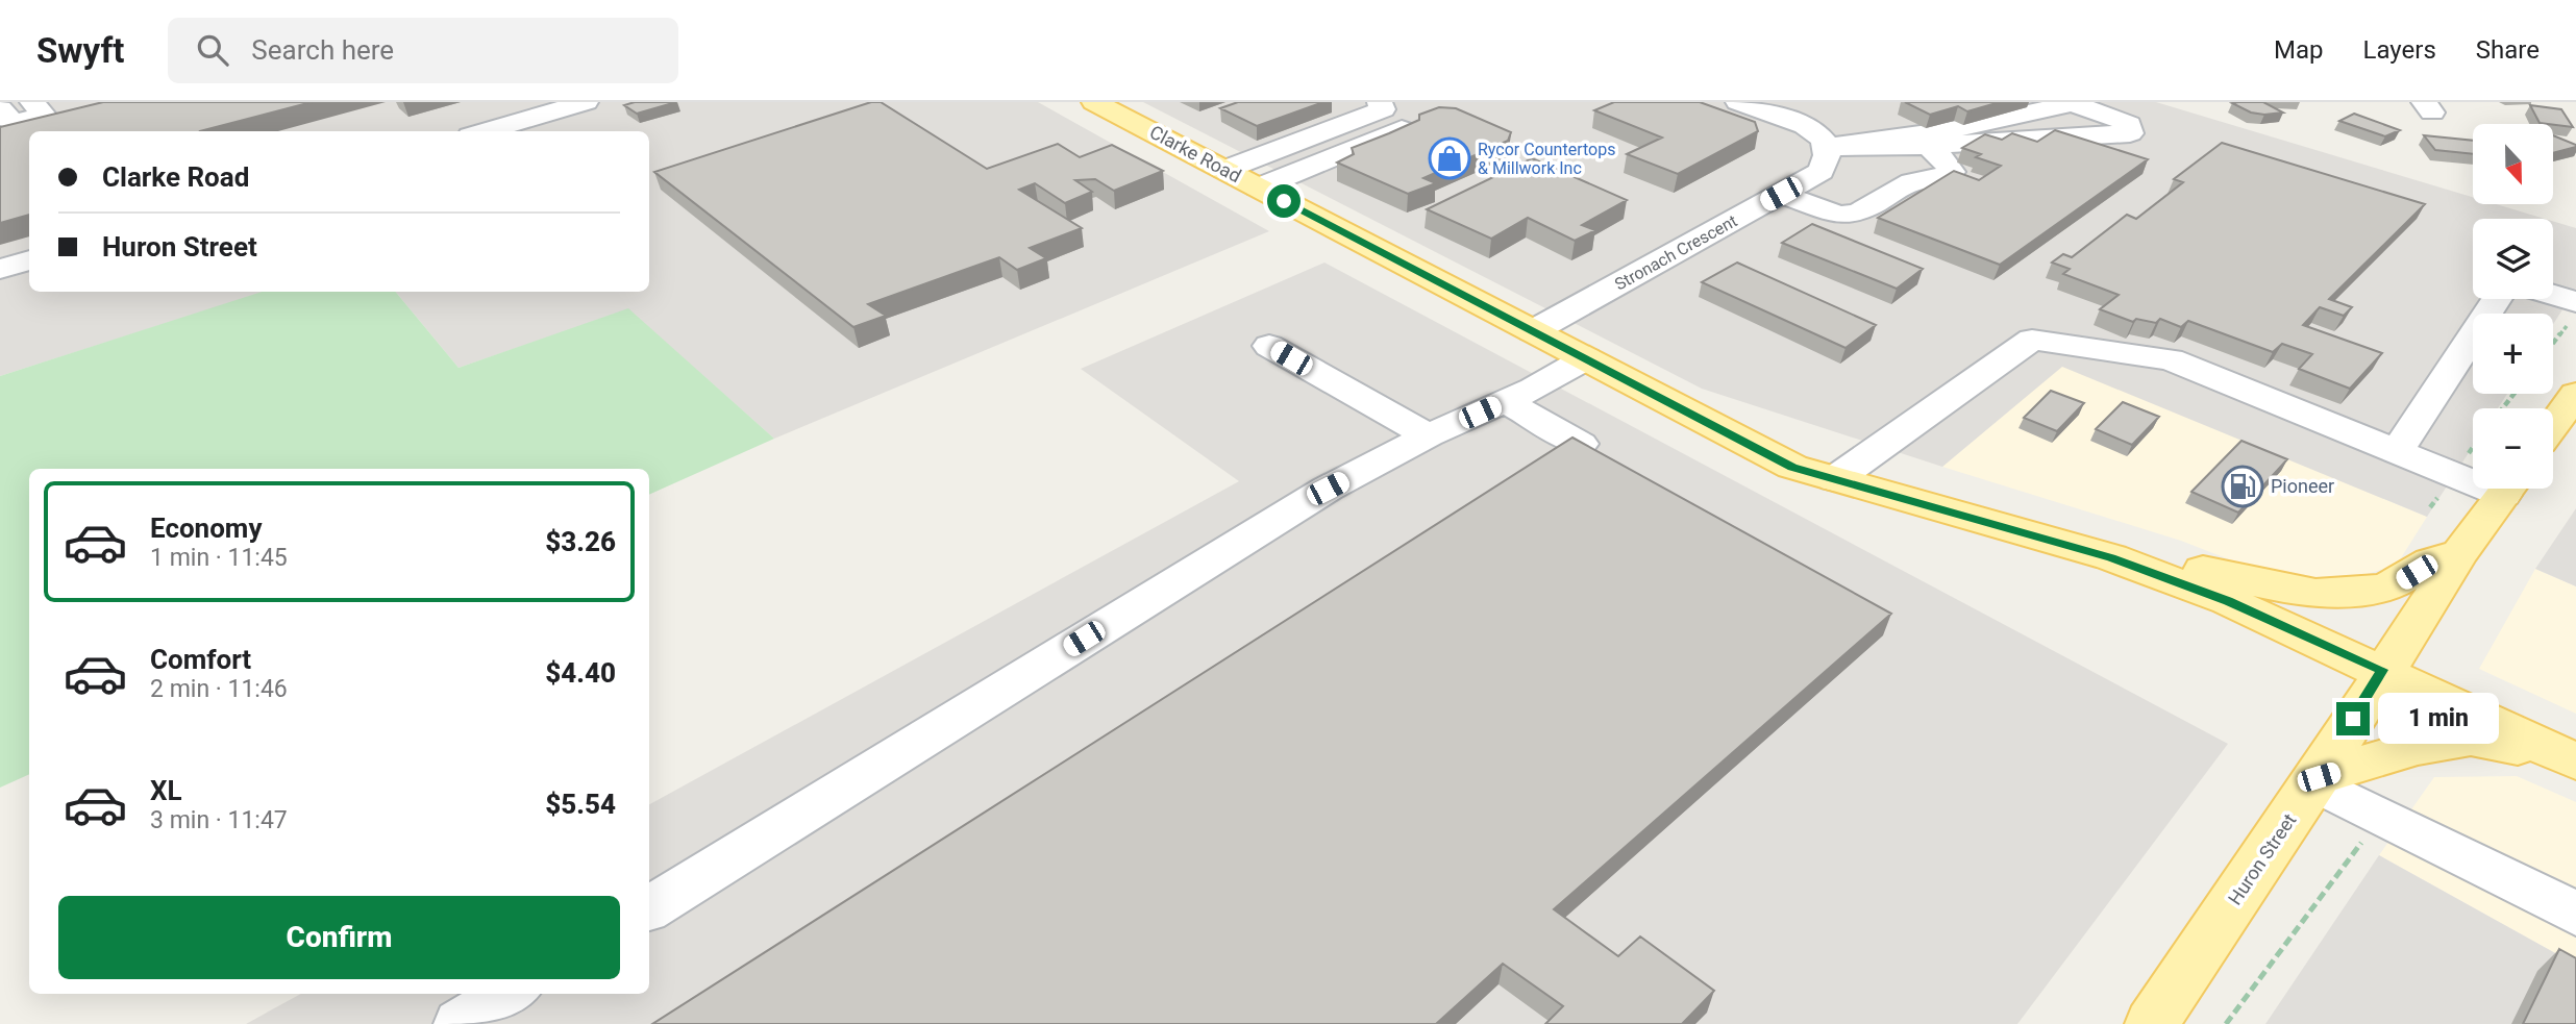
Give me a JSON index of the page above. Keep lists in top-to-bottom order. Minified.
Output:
{"streets":{"main road":["Clarke Road","Huron Street"],"street":["Stronach Crescent"]},"crossings":[["Clarke Road","Stronach Crescent"],["Clarke Road","Huron Street"]],"places":{"shop":["Rycor Countertops & Millwork Inc"],"fuel station":["Pioneer"]},"north":"bottom","page":{"header":"Swyft","search":"Search here","nav":["Map","Layers","Share"],"map_buttons":["+","−"],"banner":["Clarke Road","Huron Street"],"list":[{"name":"Economy","note":"1 min · 11:45","value":"$3.26"},{"name":"Comfort","note":"2 min · 11:46","value":"$4.40"},{"name":"XL","note":"3 min · 11:47","value":"$5.54"}],"bubble":"1 min","buttons":"Confirm"}}
